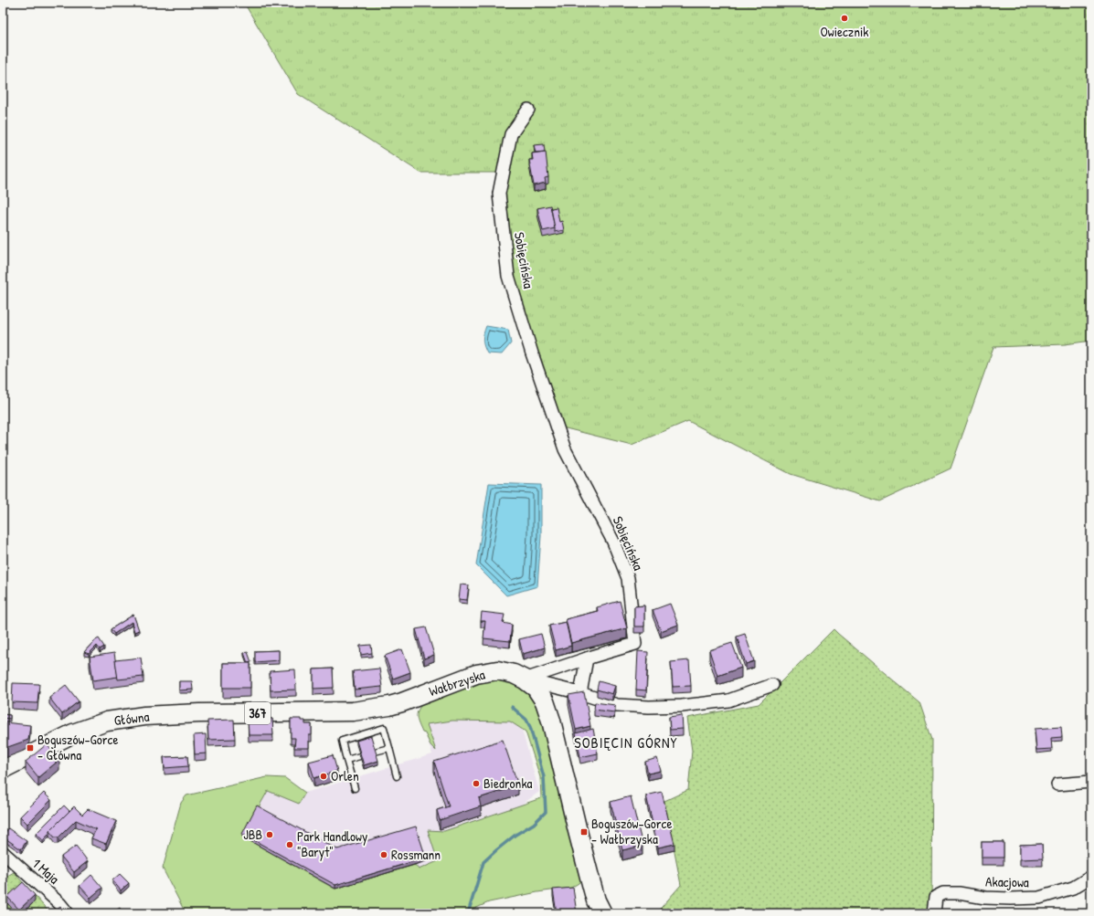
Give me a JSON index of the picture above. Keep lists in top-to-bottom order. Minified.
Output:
{"streets":{"main road":["Wałbrzyska","367","Główna"],"street":["Sobięcińska","1 Maja","Akacjowa"]},"crossings":[["Sobięcińska","Wałbrzyska"],["Wałbrzyska","Główna"]],"districts":["SOBIĘCIN GÓRNY"],"places":{"other":["Owiecznik","Orlen","Biedronka","JBB","Park Handlowy \"Baryt\"","Rossmann"],"transit":["Boguszów-Gorce - Główna","Boguszów-Gorce - Wałbrzyska"]}}
